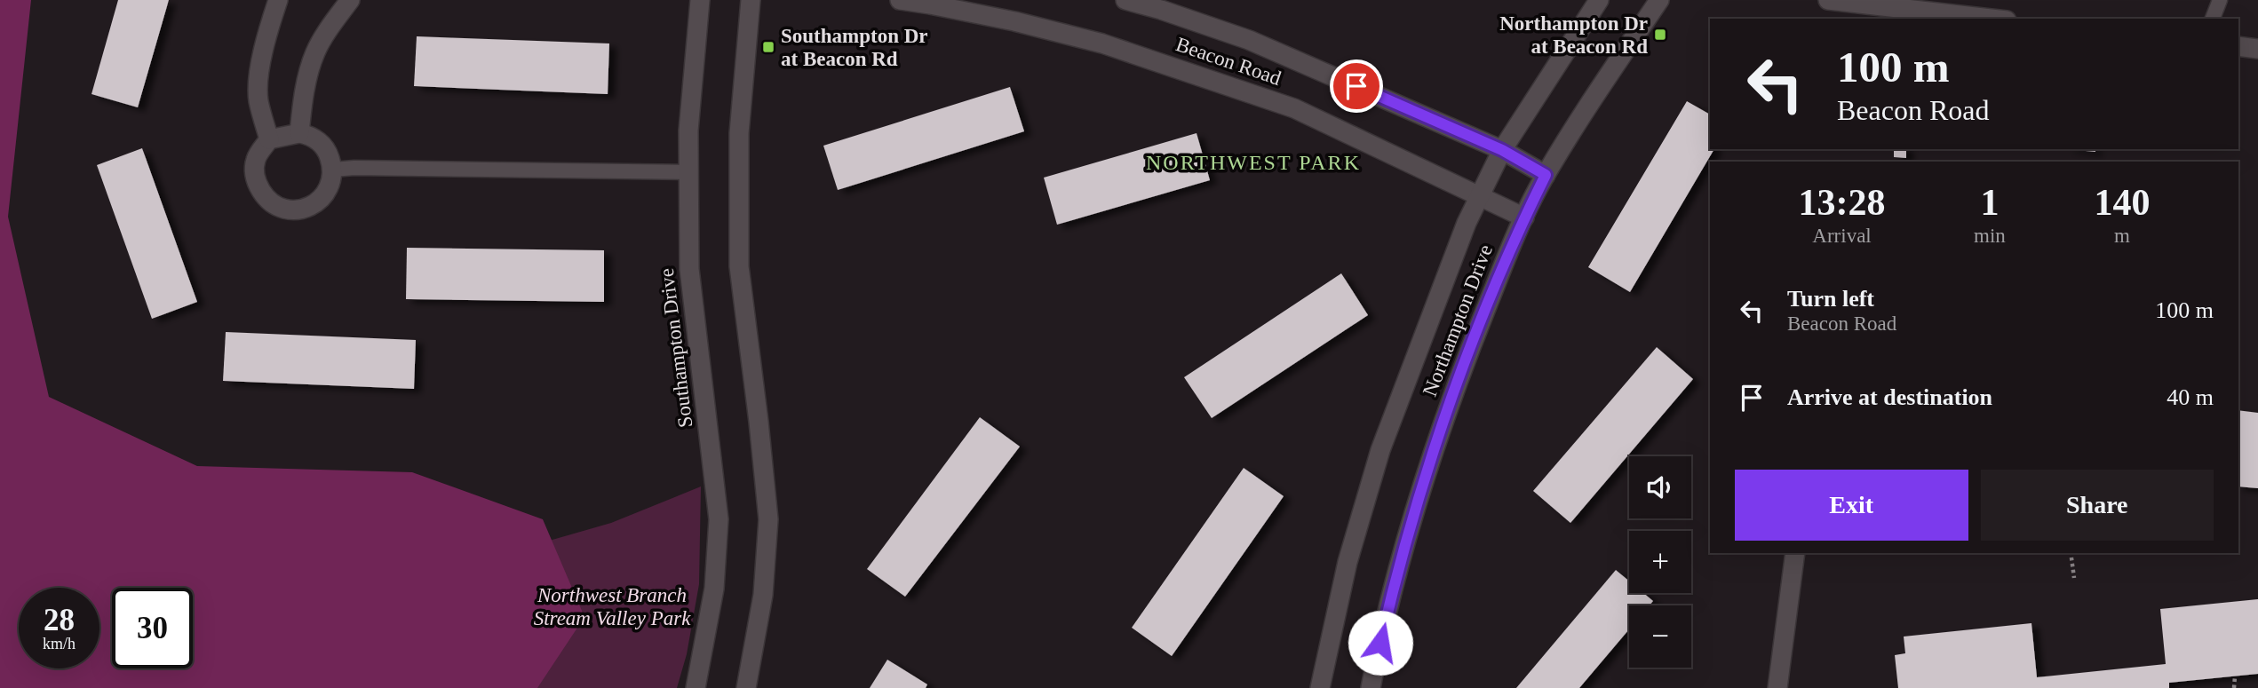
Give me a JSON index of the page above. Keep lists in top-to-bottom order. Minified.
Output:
{"streets":{"street":["Beacon Road","Northampton Drive","Southampton Drive"]},"crossings":[["Beacon Road","Northampton Drive"]],"districts":["NORTHWEST PARK"],"parks":["Northwest Branch Stream Valley Park"],"places":{"transit":["Northampton Dr at Beacon Rd","Southampton Dr at Beacon Rd"]},"page":{"turn":["100 m","Beacon Road"],"eta":["13:28","Arrival","1","min","140","m"],"list":[{"name":"Turn left","note":"Beacon Road","value":"100 m"},{"name":"Arrive at destination","value":"40 m"}],"map_buttons":["+","−"],"buttons":["Exit","Share"],"speed":"28 km/h","limit":"30"}}
